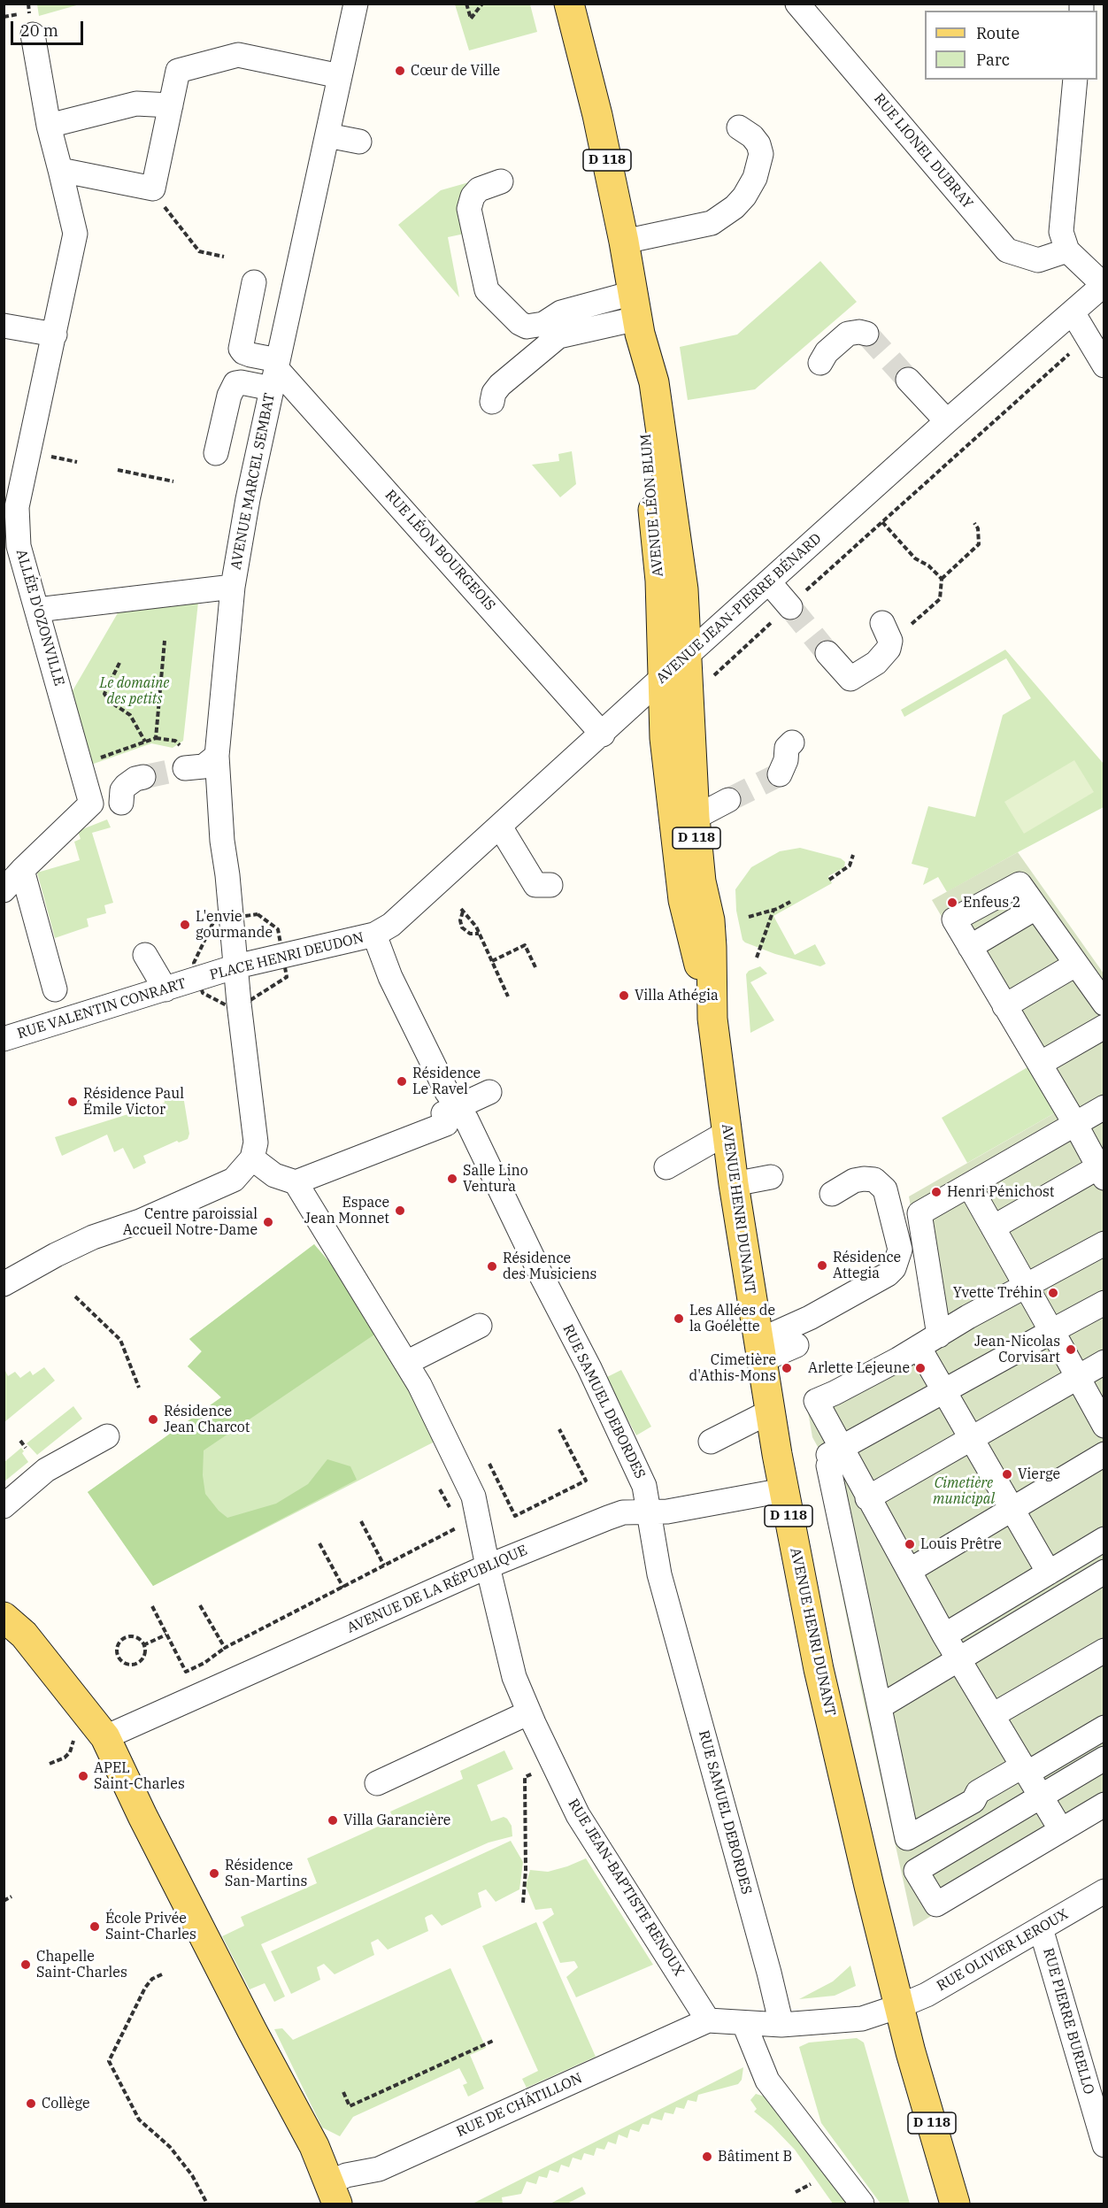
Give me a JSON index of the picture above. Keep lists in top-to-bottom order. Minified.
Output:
{"streets":{"main road":["D 118","AVENUE LÉON BLUM","AVENUE HENRI DUNANT"],"street":["RUE LIONEL DUBRAY","AVENUE MARCEL SEMBAT","RUE LÉON BOURGEOIS","AVENUE JEAN-PIERRE BÉNARD","ALLÉE D'OZONVILLE","PLACE HENRI DEUDON","RUE VALENTIN CONRART","RUE SAMUEL DEBORDES","AVENUE DE LA RÉPUBLIQUE","RUE JEAN-BAPTISTE RENOUX","RUE OLIVIER LEROUX","RUE PIERRE BURELLO","RUE DE CHÂTILLON"]},"crossings":[["AVENUE MARCEL SEMBAT","RUE LÉON BOURGEOIS"],["AVENUE MARCEL SEMBAT","PLACE HENRI DEUDON"],["AVENUE LÉON BLUM","AVENUE JEAN-PIERRE BÉNARD"],["AVENUE LÉON BLUM","AVENUE HENRI DUNANT"],["RUE LÉON BOURGEOIS","AVENUE JEAN-PIERRE BÉNARD"],["AVENUE JEAN-PIERRE BÉNARD","PLACE HENRI DEUDON"],["AVENUE JEAN-PIERRE BÉNARD","AVENUE HENRI DUNANT"],["AVENUE JEAN-PIERRE BÉNARD","RUE SAMUEL DEBORDES"],["PLACE HENRI DEUDON","RUE VALENTIN CONRART"],["PLACE HENRI DEUDON","RUE SAMUEL DEBORDES"],["AVENUE HENRI DUNANT","AVENUE DE LA RÉPUBLIQUE"],["AVENUE HENRI DUNANT","RUE OLIVIER LEROUX"],["RUE SAMUEL DEBORDES","AVENUE DE LA RÉPUBLIQUE"],["RUE SAMUEL DEBORDES","RUE OLIVIER LEROUX"],["AVENUE DE LA RÉPUBLIQUE","RUE JEAN-BAPTISTE RENOUX"],["RUE JEAN-BAPTISTE RENOUX","RUE DE CHÂTILLON"],["RUE OLIVIER LEROUX","RUE PIERRE BURELLO"]],"parks":["Le domaine des petits","Cimetière municipal"],"places":["Cœur de Ville","Enfeus 2","L'envie gourmande","Villa Athégia","Résidence Le Ravel","Résidence Paul Émile Victor","Salle Lino Ventura","Henri Pénichost","Espace Jean Monnet","Centre paroissial Accueil Notre-Dame","Résidence Attegia","Résidence des Musiciens","Yvette Tréhin","Les Allées de la Goélette","Jean-Nicolas Corvisart","Cimetière d'Athis-Mons","Arlette Lejeune","Résidence Jean Charcot","Vierge","Louis Prêtre","APEL Saint-Charles","Villa Garancière","Résidence San-Martins","École Privée Saint-Charles","Chapelle Saint-Charles","Collège","Bâtiment B"],"legend":["Route","Parc"],"scale_bar":"20 m"}
